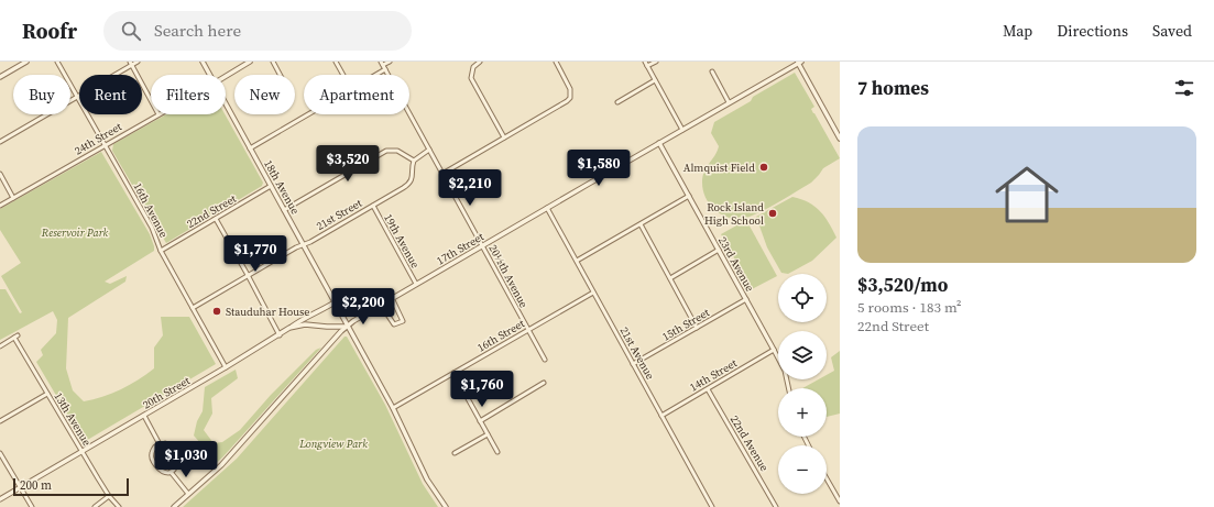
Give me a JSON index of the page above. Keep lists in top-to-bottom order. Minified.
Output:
{"streets":{"street":["24th Street","18th Avenue","16th Avenue","22nd Street","21st Street","19th Avenue","17th Street","23rd Avenue","20½th Avenue","15th Street","16th Street","21st Avenue","14th Street","20th Street","13th Avenue","22nd Avenue"]},"crossings":[["24th Street","16th Avenue"],["18th Avenue","22nd Street"],["18th Avenue","21st Street"],["18th Avenue","17th Street"],["18th Avenue","16th Street"],["18th Avenue","20th Street"],["16th Avenue","22nd Street"],["16th Avenue","21st Street"],["16th Avenue","20th Street"],["21st Street","19th Avenue"],["19th Avenue","17th Street"],["17th Street","23rd Avenue"],["17th Street","20½th Avenue"],["17th Street","21st Avenue"],["23rd Avenue","15th Street"],["23rd Avenue","14th Street"],["20½th Avenue","16th Street"],["15th Street","21st Avenue"],["16th Street","21st Avenue"],["21st Avenue","14th Street"],["14th Street","22nd Avenue"],["20th Street","13th Avenue"]],"parks":["Reservoir Park","Longview Park"],"places":["Almquist Field","Rock Island High School","Stauduhar House"],"scale_bar":"200 m","page":{"header":"Roofr","search":"Search here","nav":["Map","Directions","Saved"],"heading":"7 homes","chip":["Buy","Rent","Filters","New","Apartment"],"list":[{"name":"$3,520/mo","note":"5 rooms · 183 m² · 22nd Street"}],"price":["$3,520","$1,580","$2,210","$1,770","$2,200","$1,760","$1,030"],"map_buttons":["+","−"],"scale":"200 m"}}
